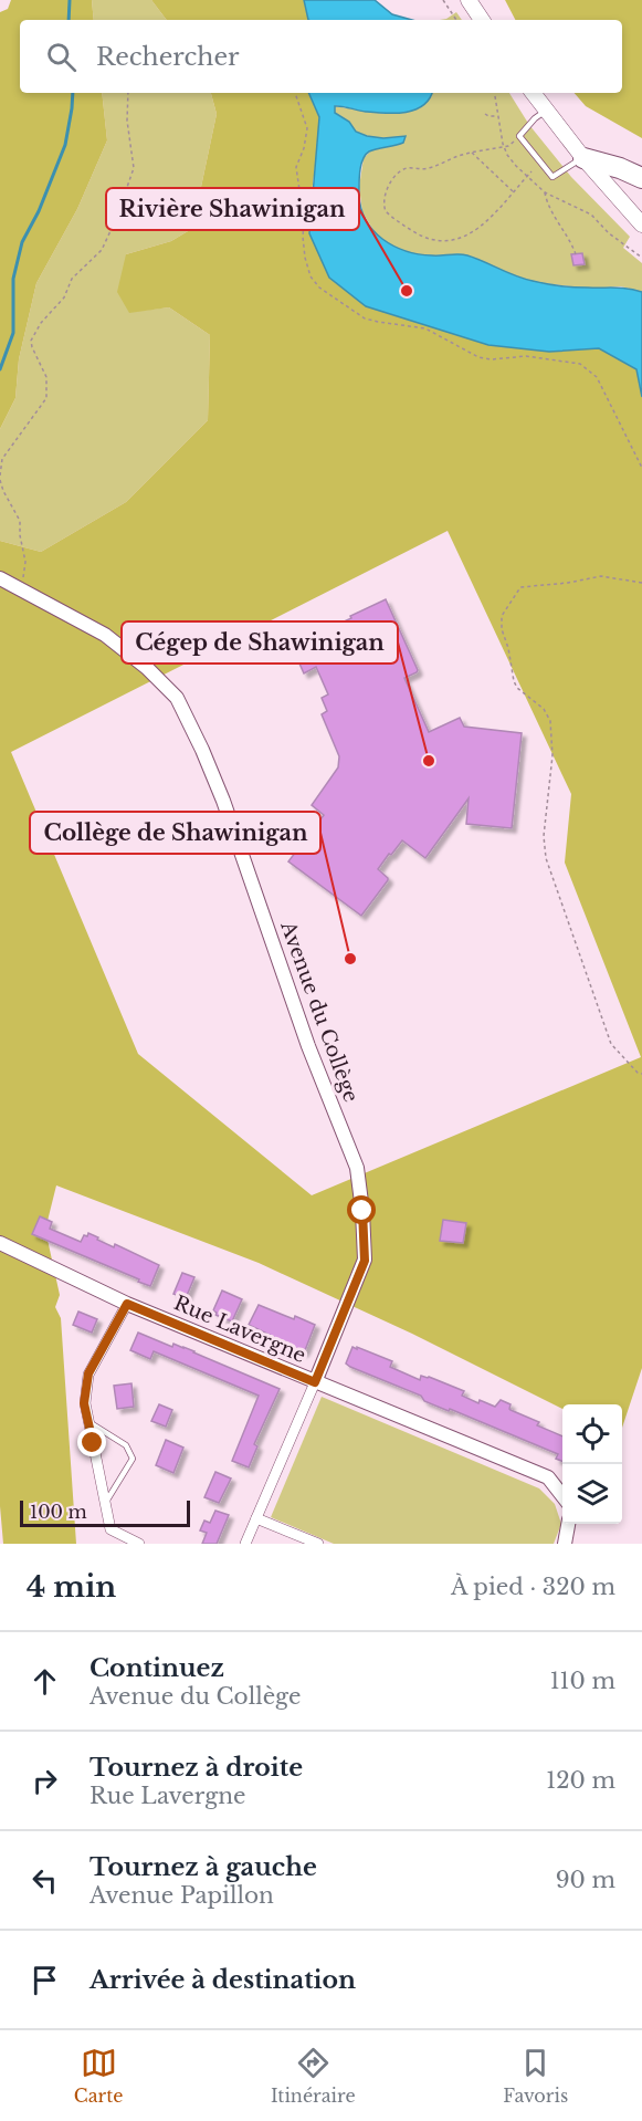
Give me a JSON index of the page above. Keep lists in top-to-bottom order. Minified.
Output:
{"streets":{"street":["Avenue du Collège","Rue Lavergne"]},"crossings":[["Avenue du Collège","Rue Lavergne"]],"places":["Rivière Shawinigan","Cégep de Shawinigan","Collège de Shawinigan"],"scale_bar":"100 m","page":{"search":"Rechercher","scale":"100 m","heading":["4 min","À pied · 320 m"],"list":[["Continuez","Avenue du Collège","110 m"],["Tournez à droite","Rue Lavergne","120 m"],["Tournez à gauche","Avenue Papillon","90 m"],"Arrivée à destination"],"nav":["Carte","Itinéraire","Favoris"]}}
